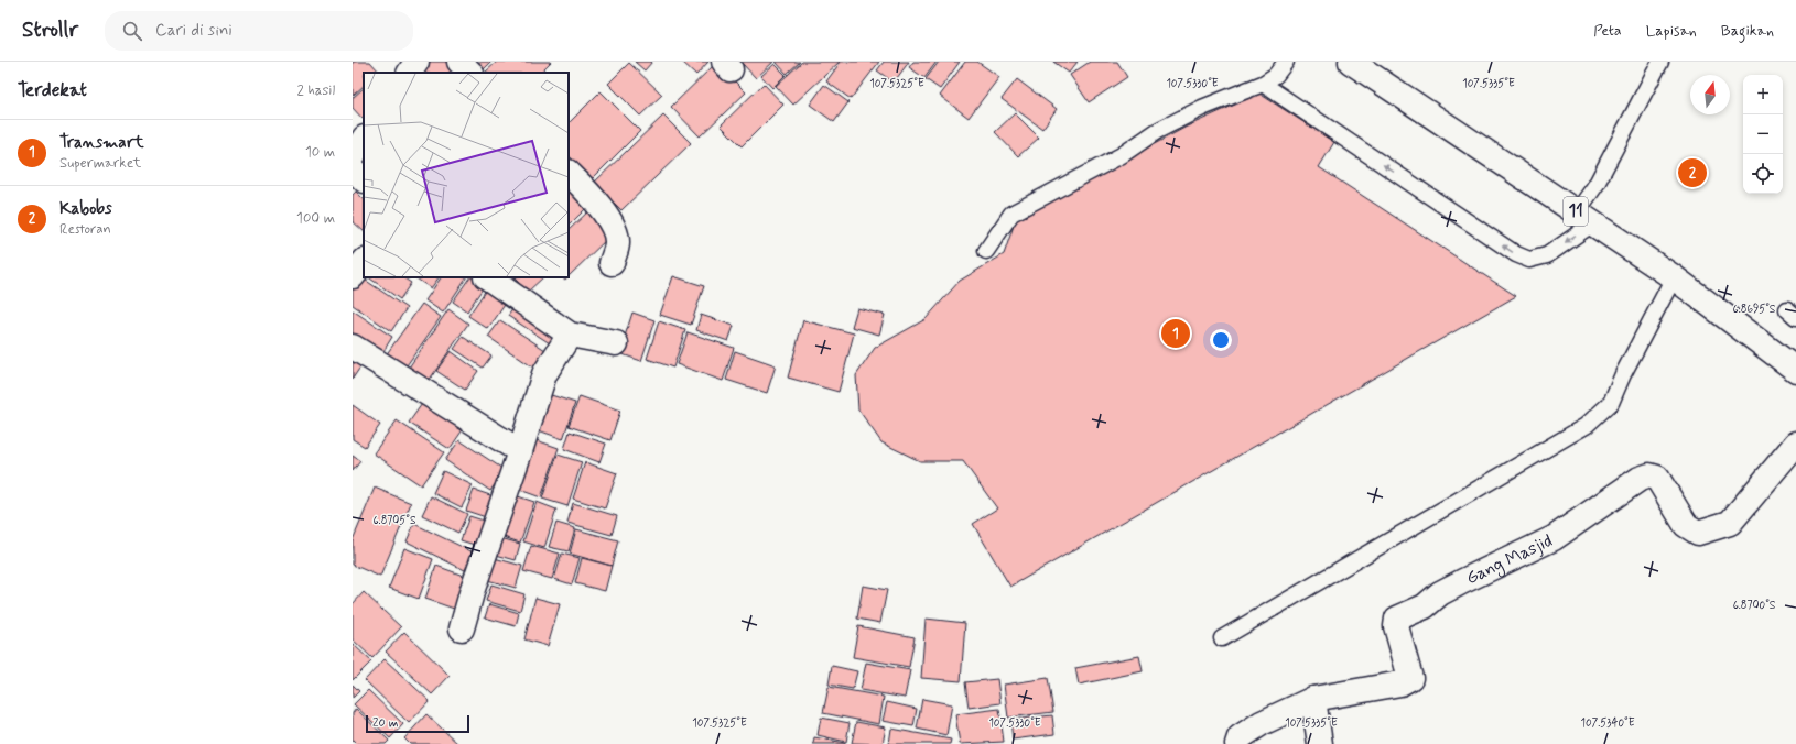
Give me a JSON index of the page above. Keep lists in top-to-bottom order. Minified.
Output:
{"streets":{"main road":["11","Gang Masjid"]},"scale_bar":"20 m","north":"top","page":{"header":"Strollr","search":"Cari di sini","nav":["Peta","Lapisan","Bagikan"],"heading":["Terdekat","2 hasil"],"map_buttons":["+","−"],"list":[{"mark":"1","name":"Transmart","note":"Supermarket","value":"10 m"},{"mark":"2","name":"Kabobs","note":"Restoran","value":"100 m"}],"pins":["2","1"],"scale":"20 m"},"coordinates":["107.5325°E","107.5330°E","107.5335°E","6.8695°S","6.8705°S","6.8700°S","107.5340°E"]}
